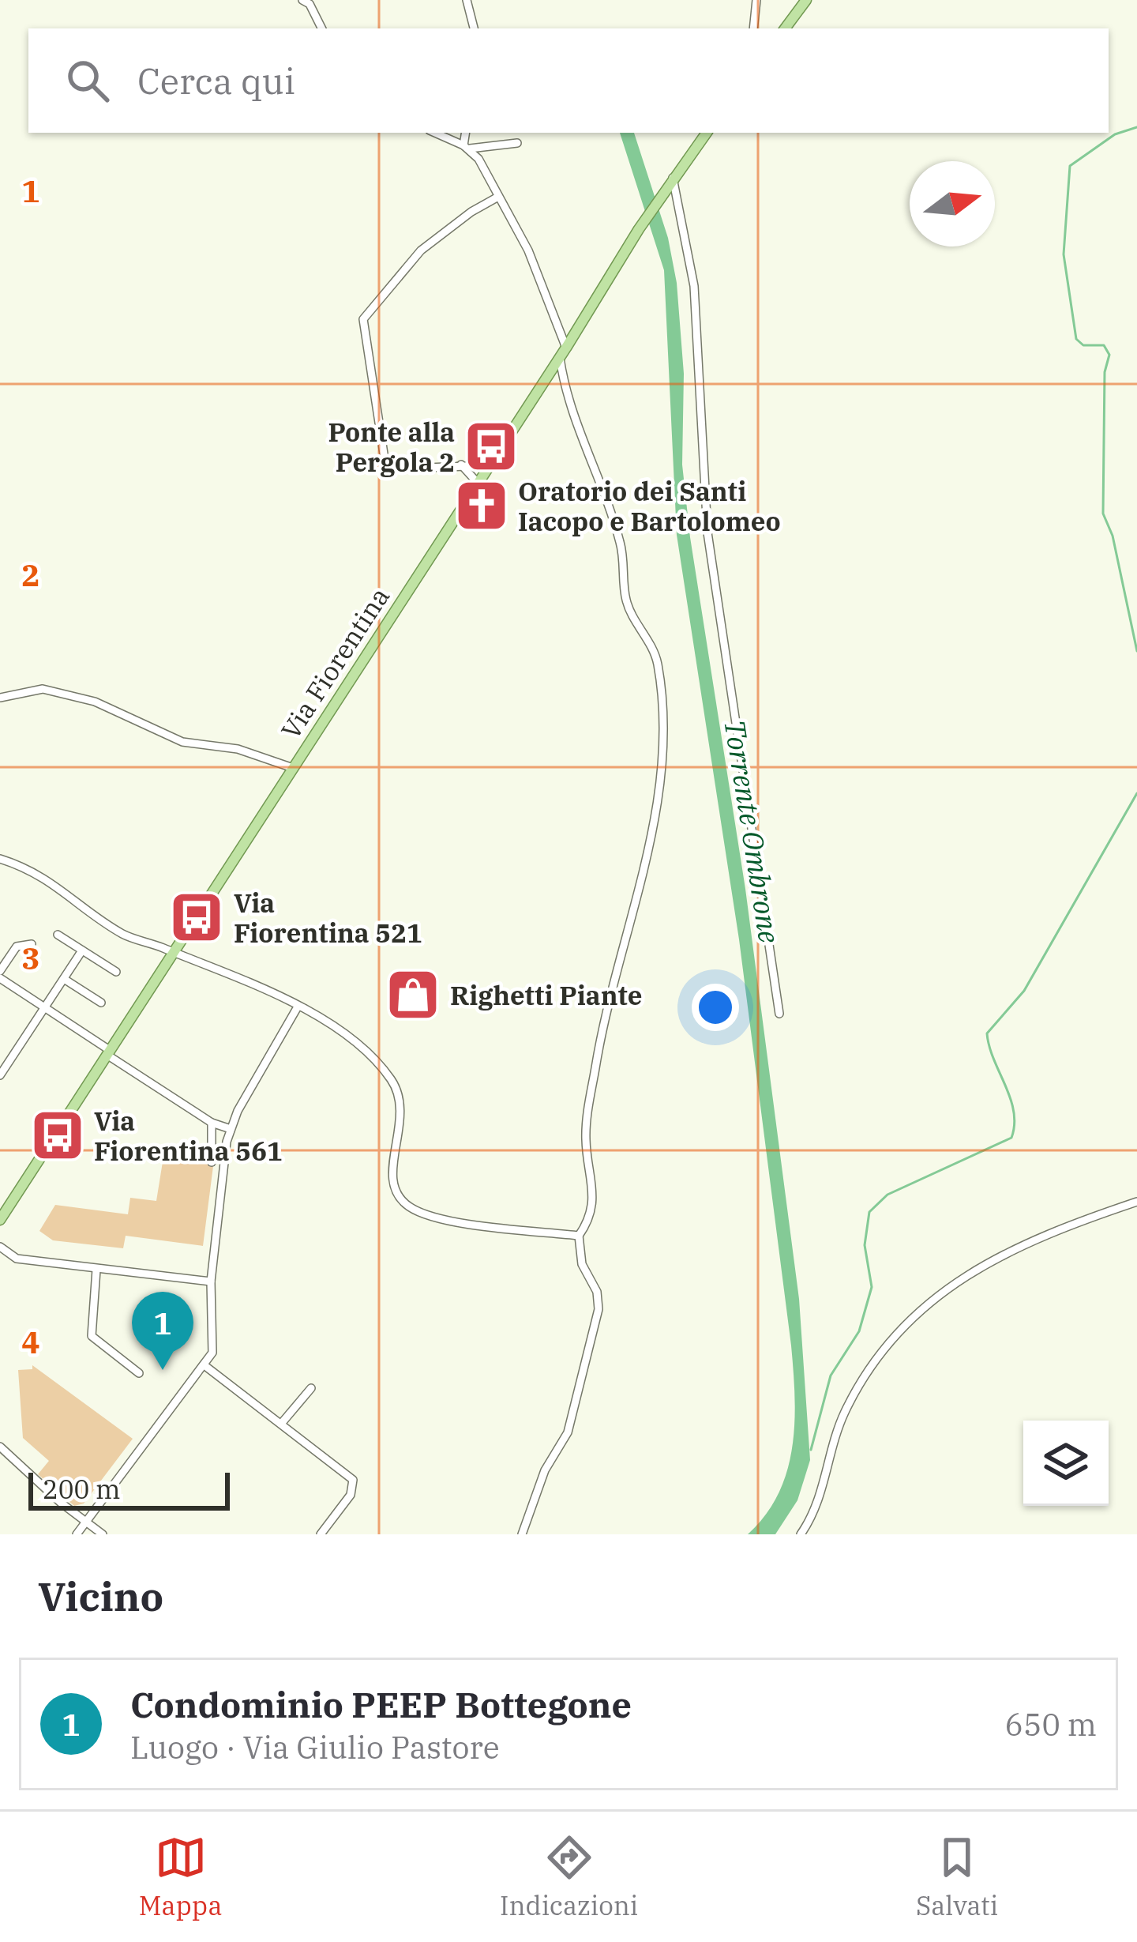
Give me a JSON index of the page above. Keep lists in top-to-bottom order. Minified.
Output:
{"streets":{"main road":["Via Fiorentina"]},"water":["Torrente Ombrone"],"places":{"bus stop":["Ponte alla Pergola 2","Via Fiorentina 521","Via Fiorentina 561"],"church":["Oratorio dei Santi Iacopo e Bartolomeo"],"shop":["Righetti Piante"]},"scale_bar":"200 m","north":"right","page":{"search":"Cerca qui","pins":"1","scale":"200 m","heading":"Vicino","list":[{"mark":"1","name":"Condominio PEEP Bottegone","note":"Luogo · Via Giulio Pastore","value":"650 m"}],"nav":["Mappa","Indicazioni","Salvati"]},"grid":{"rows":["1","2","3","4"]}}
